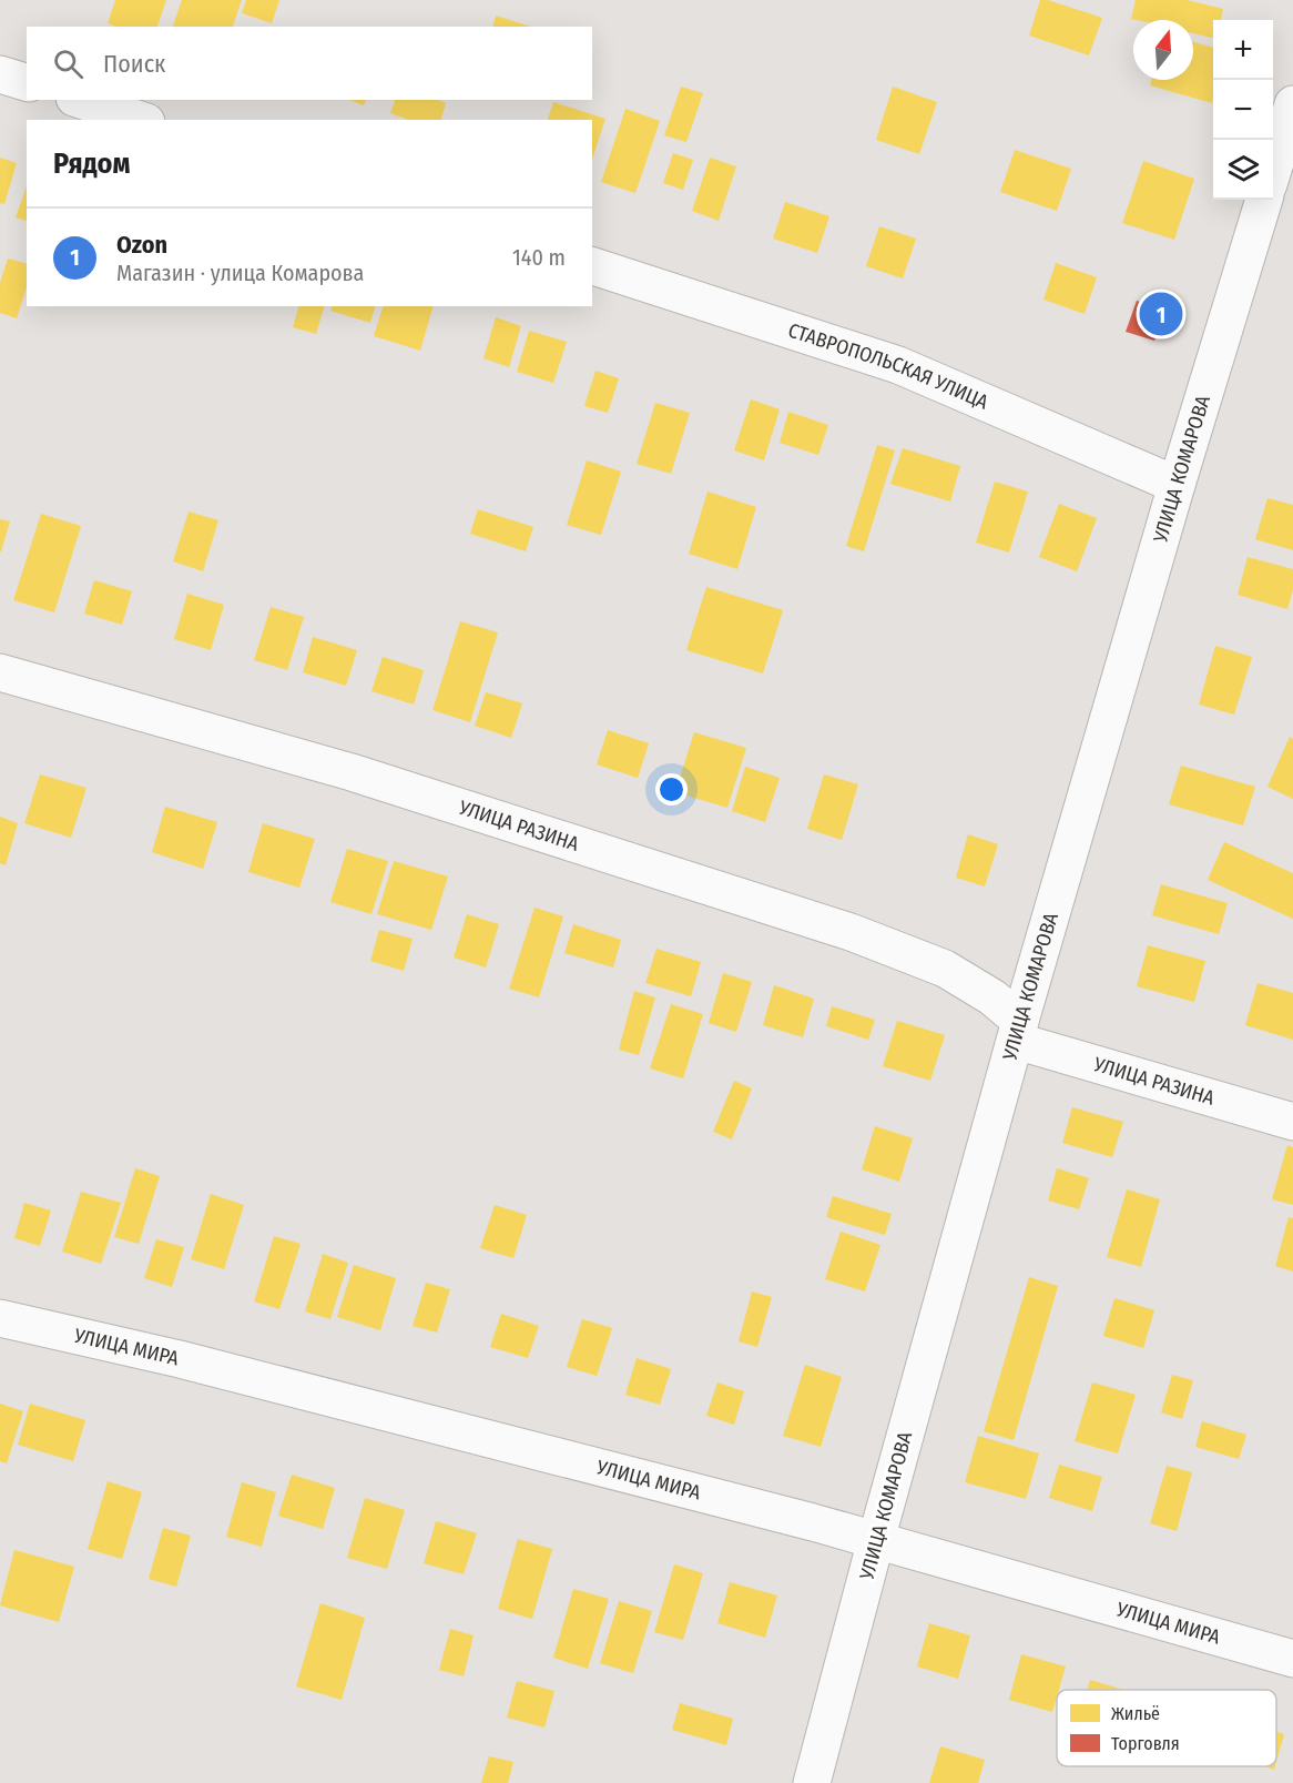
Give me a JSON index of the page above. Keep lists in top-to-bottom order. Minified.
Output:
{"streets":{"main road":["СТАВРОПОЛЬСКАЯ УЛИЦА","УЛИЦА КОМАРОВА","УЛИЦА РАЗИНА","УЛИЦА МИРА"]},"crossings":[["СТАВРОПОЛЬСКАЯ УЛИЦА","УЛИЦА КОМАРОВА"],["УЛИЦА КОМАРОВА","УЛИЦА РАЗИНА"],["УЛИЦА КОМАРОВА","УЛИЦА МИРА"]],"legend":["Жильё","Торговля"],"north":"top","page":{"map_buttons":["+","−"],"search":"Поиск","heading":"Рядом","list":[{"mark":"1","name":"Ozon","note":"Магазин · улица Комарова","value":"140 m"}],"pins":"1"}}
